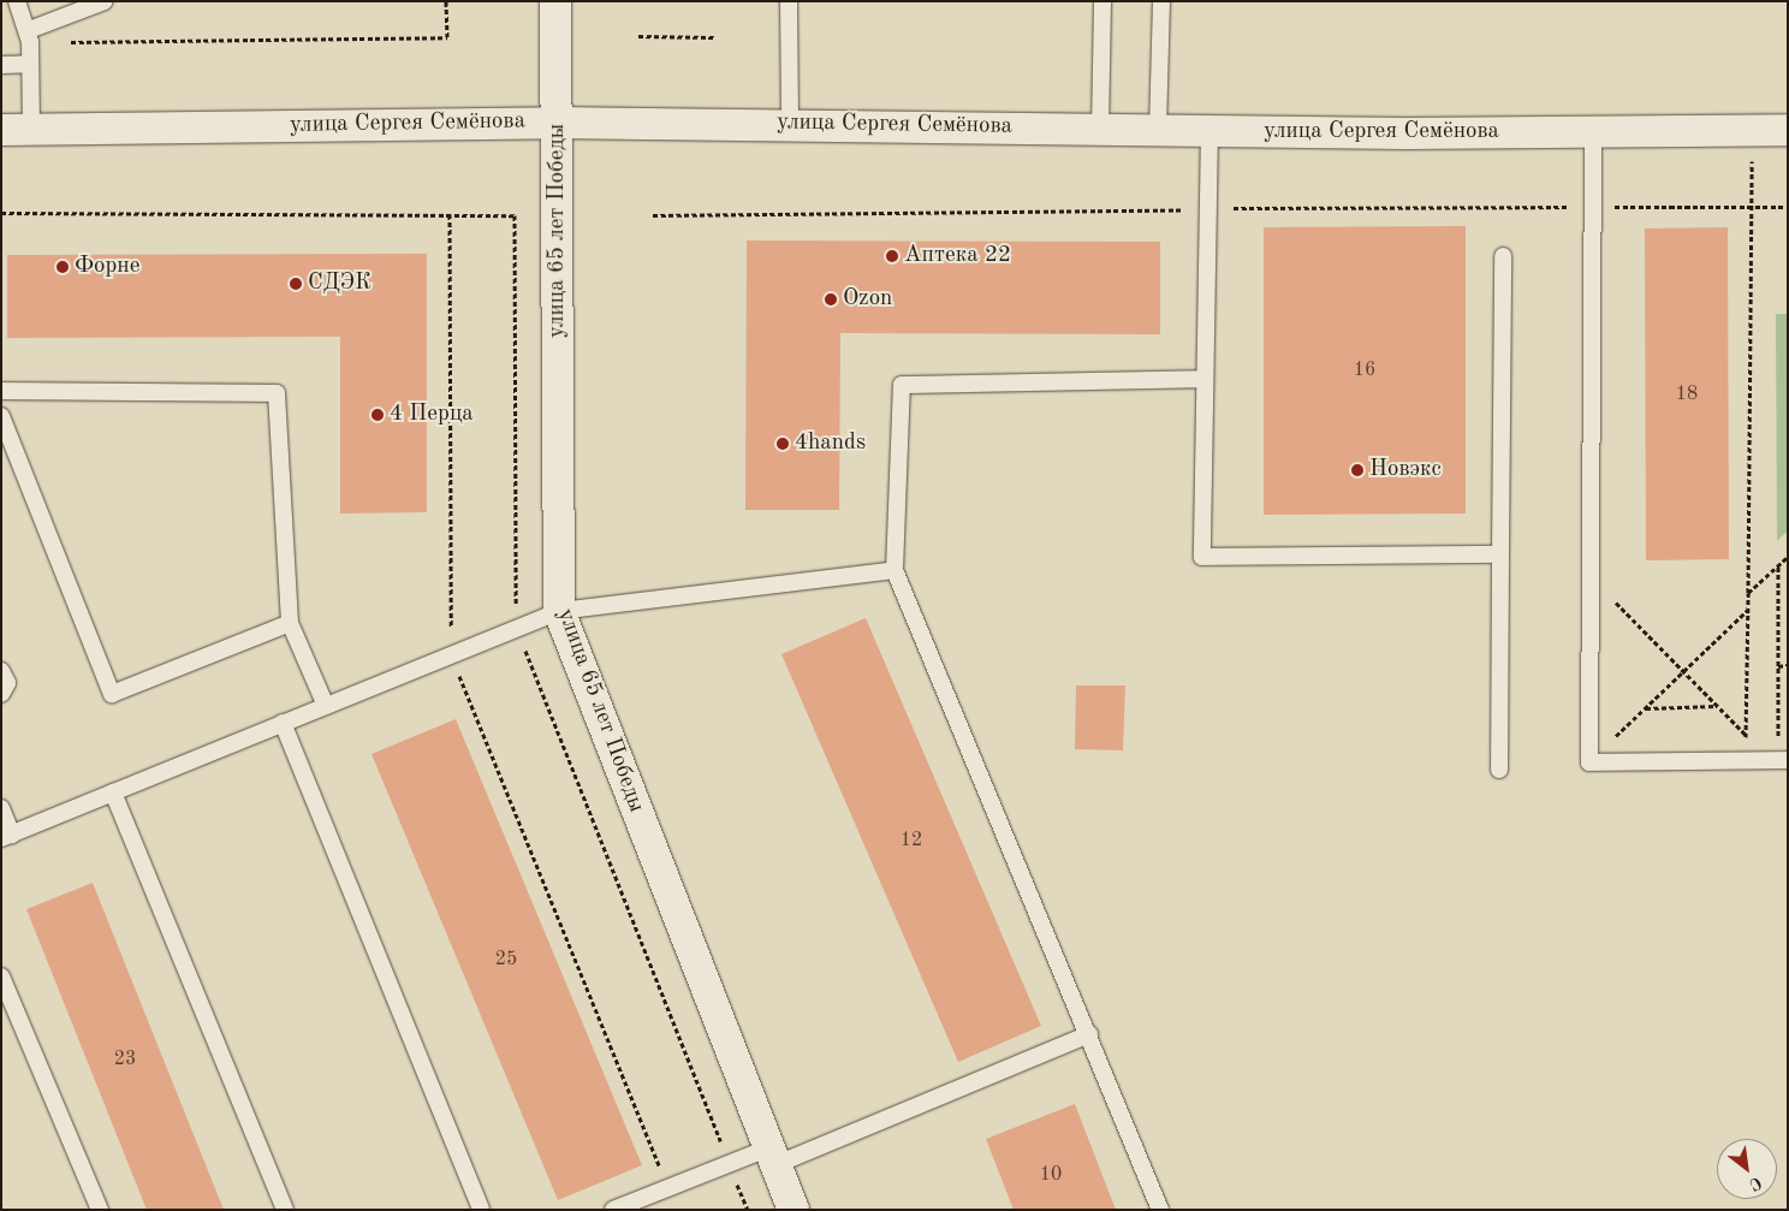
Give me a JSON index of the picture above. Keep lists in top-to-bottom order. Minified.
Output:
{"streets":{"street":["улица Сергея Семёнова","улица 65 лет Победы"]},"crossings":[["улица Сергея Семёнова","улица 65 лет Победы"]],"places":["Аптека 22","Форне","СДЭК","Ozon","4 Перца","4hands","Новэкс"],"house_numbers":["16","18","12","25","23","10"],"north":"bottom right"}
